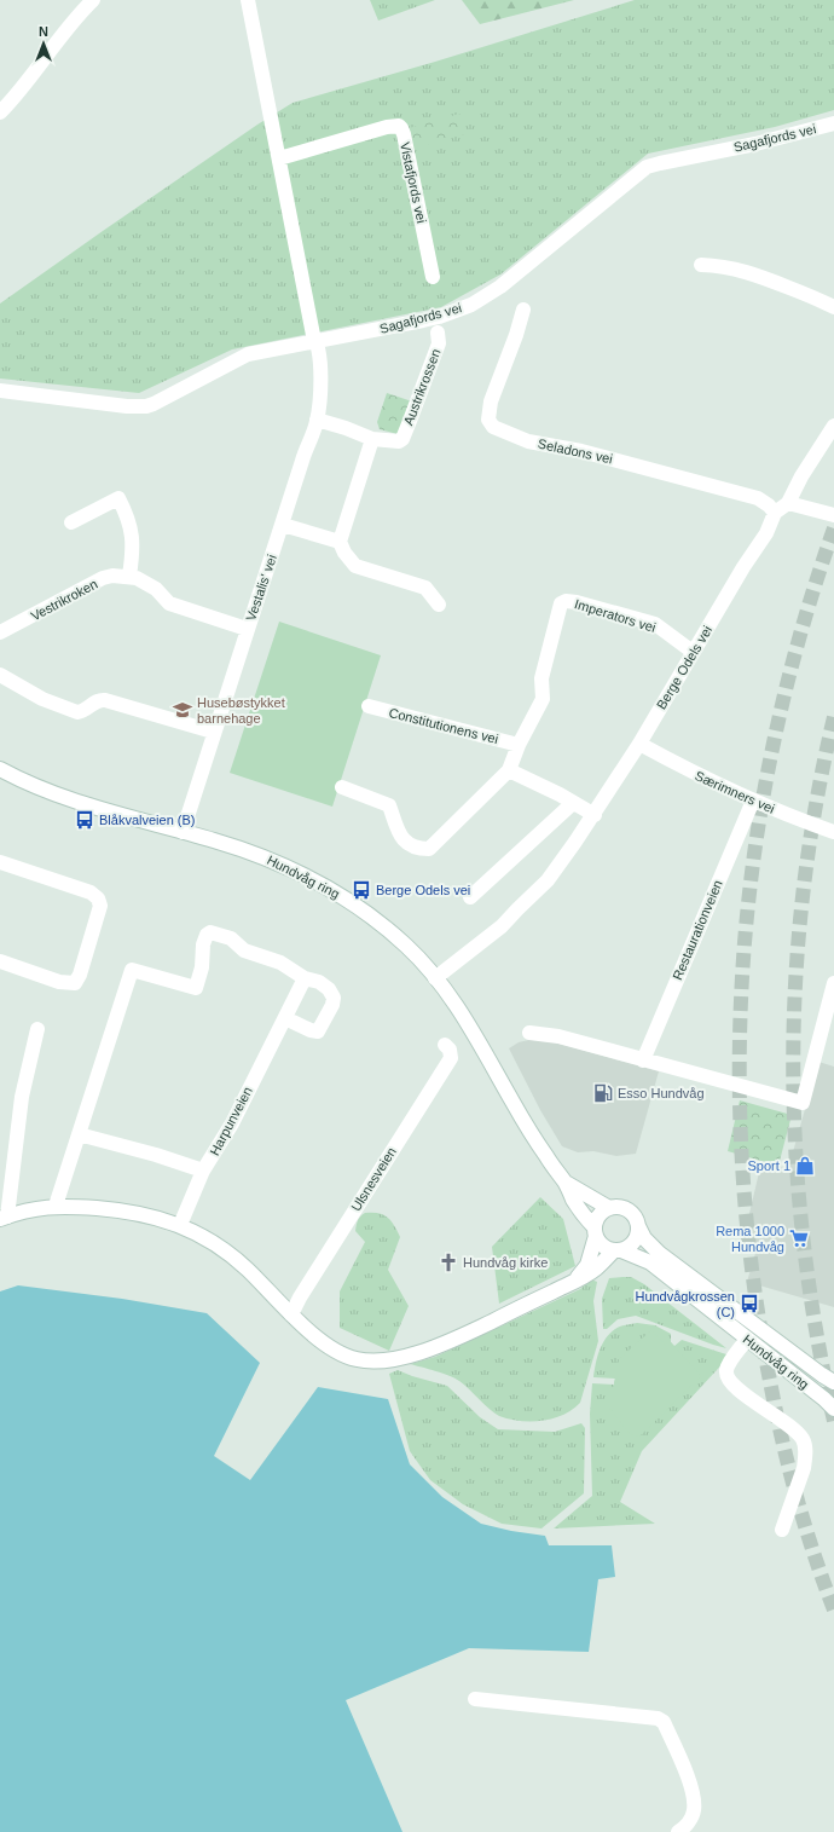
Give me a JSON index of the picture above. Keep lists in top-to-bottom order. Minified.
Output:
{"streets":{"street":["Sagafjords vei","Vistafjords vei","Austrikrossen","Seladons vei","Vestalis' vei","Vestrikroken","Imperators vei","Berge Odels vei","Constitutionens vei","Særimners vei","Hundvåg ring","Restaurationveien","Harpunveien","Ulsnesveien"]},"crossings":[["Sagafjords vei","Vestalis' vei"],["Austrikrossen","Vestalis' vei"],["Seladons vei","Berge Odels vei"],["Vestalis' vei","Vestrikroken"],["Vestalis' vei","Hundvåg ring"],["Imperators vei","Berge Odels vei"],["Imperators vei","Constitutionens vei"],["Berge Odels vei","Særimners vei"],["Berge Odels vei","Hundvåg ring"],["Særimners vei","Restaurationveien"]],"places":{"school or university":["Husebøstykket barnehage"],"bus stop":["Blåkvalveien (B)","Berge Odels vei","Hundvågkrossen (C)"],"fuel station":["Esso Hundvåg"],"shop":["Sport 1"],"supermarket":["Rema 1000 Hundvåg"],"church":["Hundvåg kirke"]},"north":"top"}
